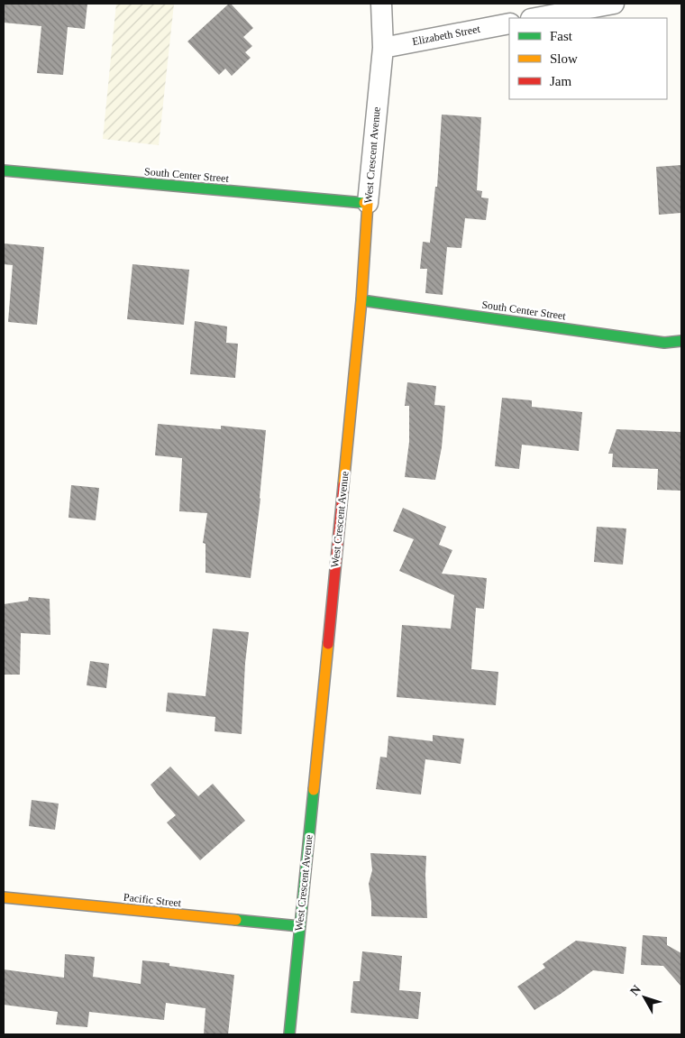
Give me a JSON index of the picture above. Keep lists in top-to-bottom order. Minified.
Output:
{"streets":{"street":["Elizabeth Street","West Crescent Avenue","South Center Street","Pacific Street"]},"crossings":[["Elizabeth Street","West Crescent Avenue"],["West Crescent Avenue","South Center Street"],["West Crescent Avenue","Pacific Street"]],"legend":["Fast","Slow","Jam"],"north":"top left"}
